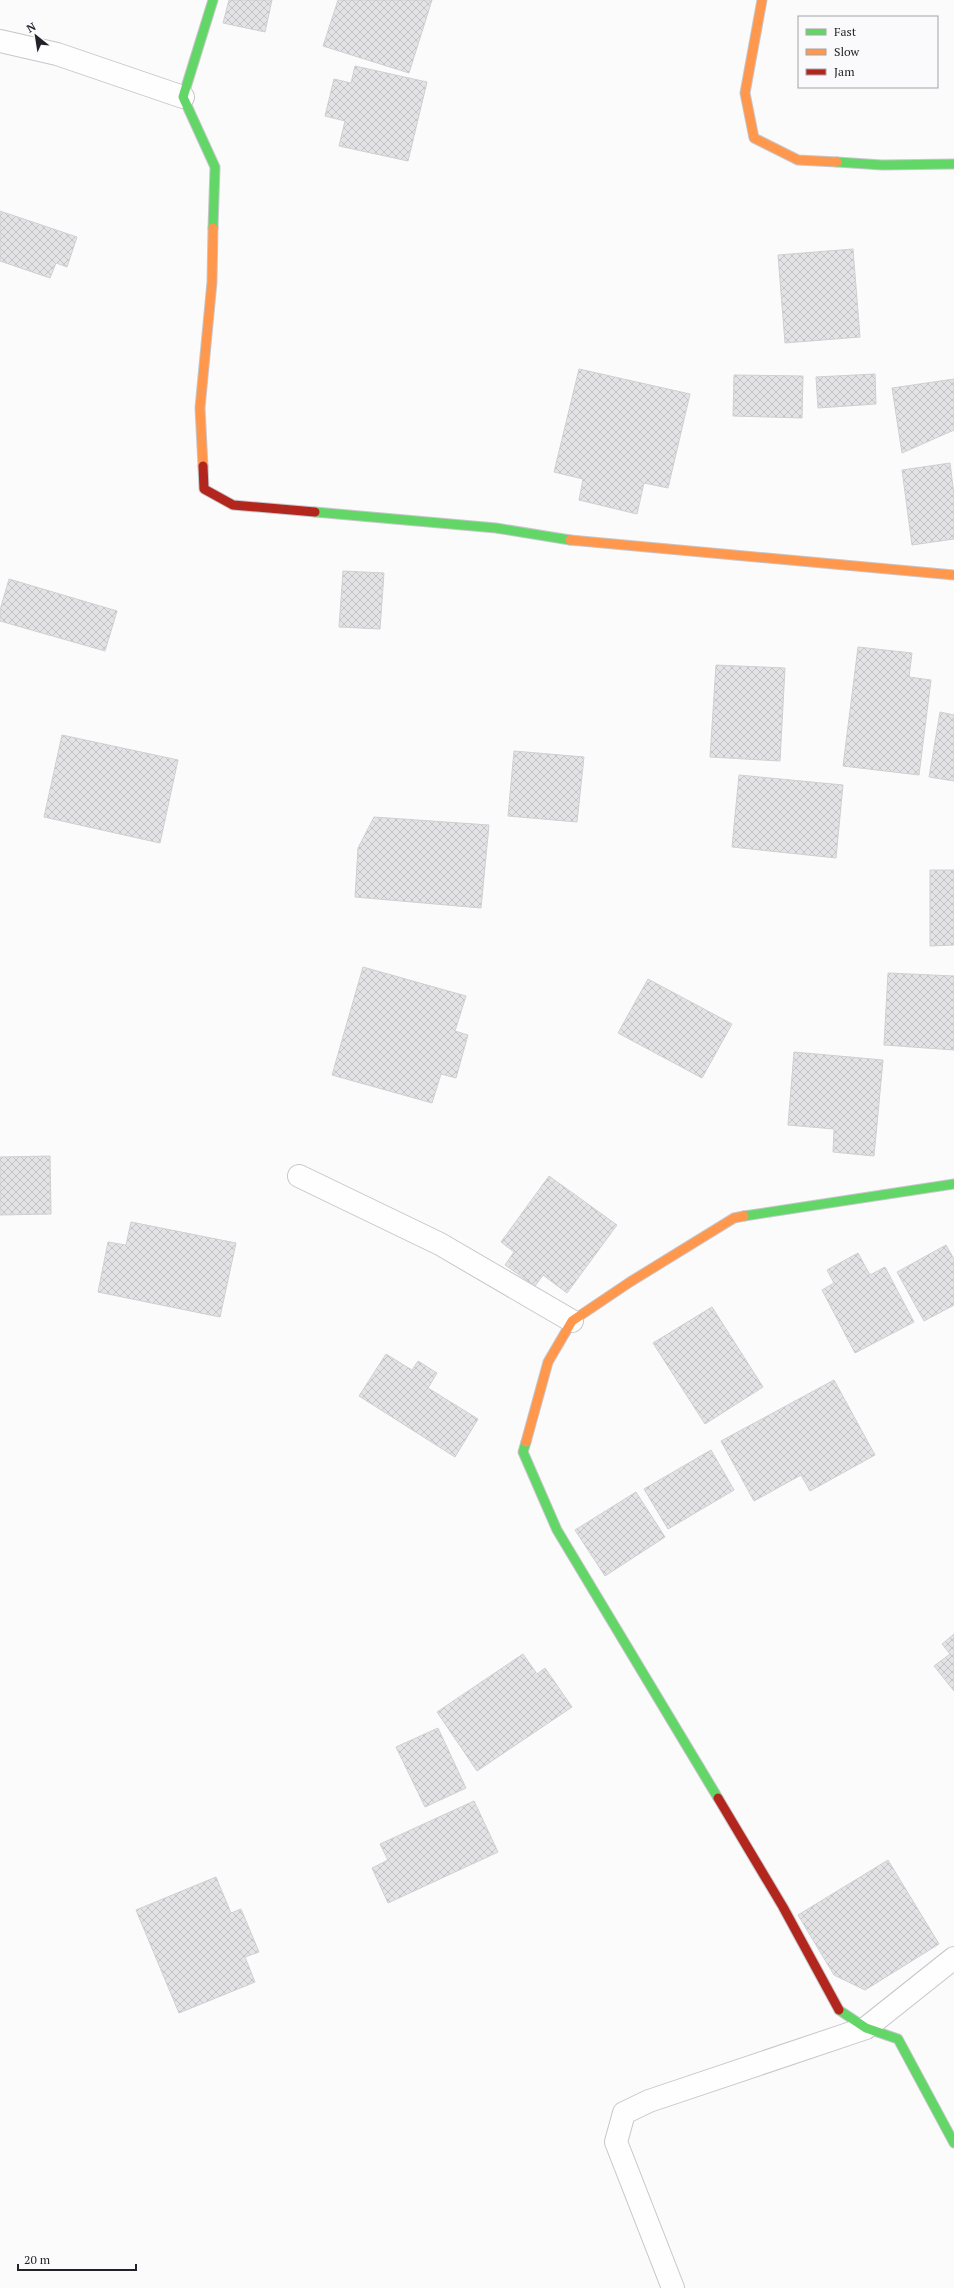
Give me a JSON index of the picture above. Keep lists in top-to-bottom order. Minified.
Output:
{"legend":["Fast","Slow","Jam"],"scale_bar":"20 m","north":"top left"}
